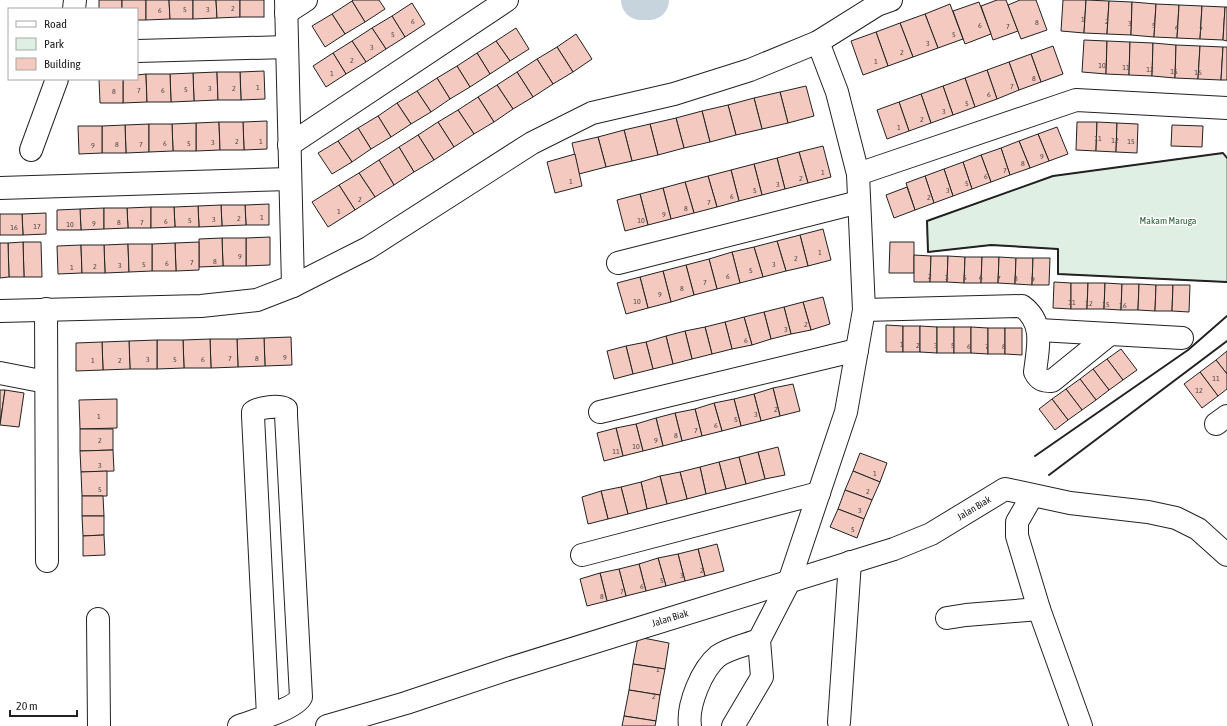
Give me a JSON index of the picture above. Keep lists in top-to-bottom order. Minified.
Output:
{"streets":{"street":["Jalan Biak"]},"parks":["Makam Maruga"],"house_numbers":["2","5","3","6","1","6","2","8","3","6","5","7","6","7","5","5","3","3","2","2","1","10","11","12","15","16","1","8","7","1","3","2","5","7","6","8","6","5","3","2","1","11","12","2","1","15","3","6","5","8","7","9","9","8","7","1","6","2","1","5","3","5","3","6","2","2","7","8","1","9","1","2","3","5","10","6","8","7","9","10","17","16","1","9","2","8","7","6","5","3","3","2","1","5","6","2","3","5","6","7","8","9","7","8","9","10","11","12","15","16","2","3","6","1","2","3","5","6","7","8","9","7","8","3","5","6","1","2","11","12","2","3","1","5","6","7","8","2","9","10","11","3","1","5","2","3","5","2","3","5","6","7","8","1","2"],"legend":["Road","Park","Building"],"scale_bar":"20 m"}
